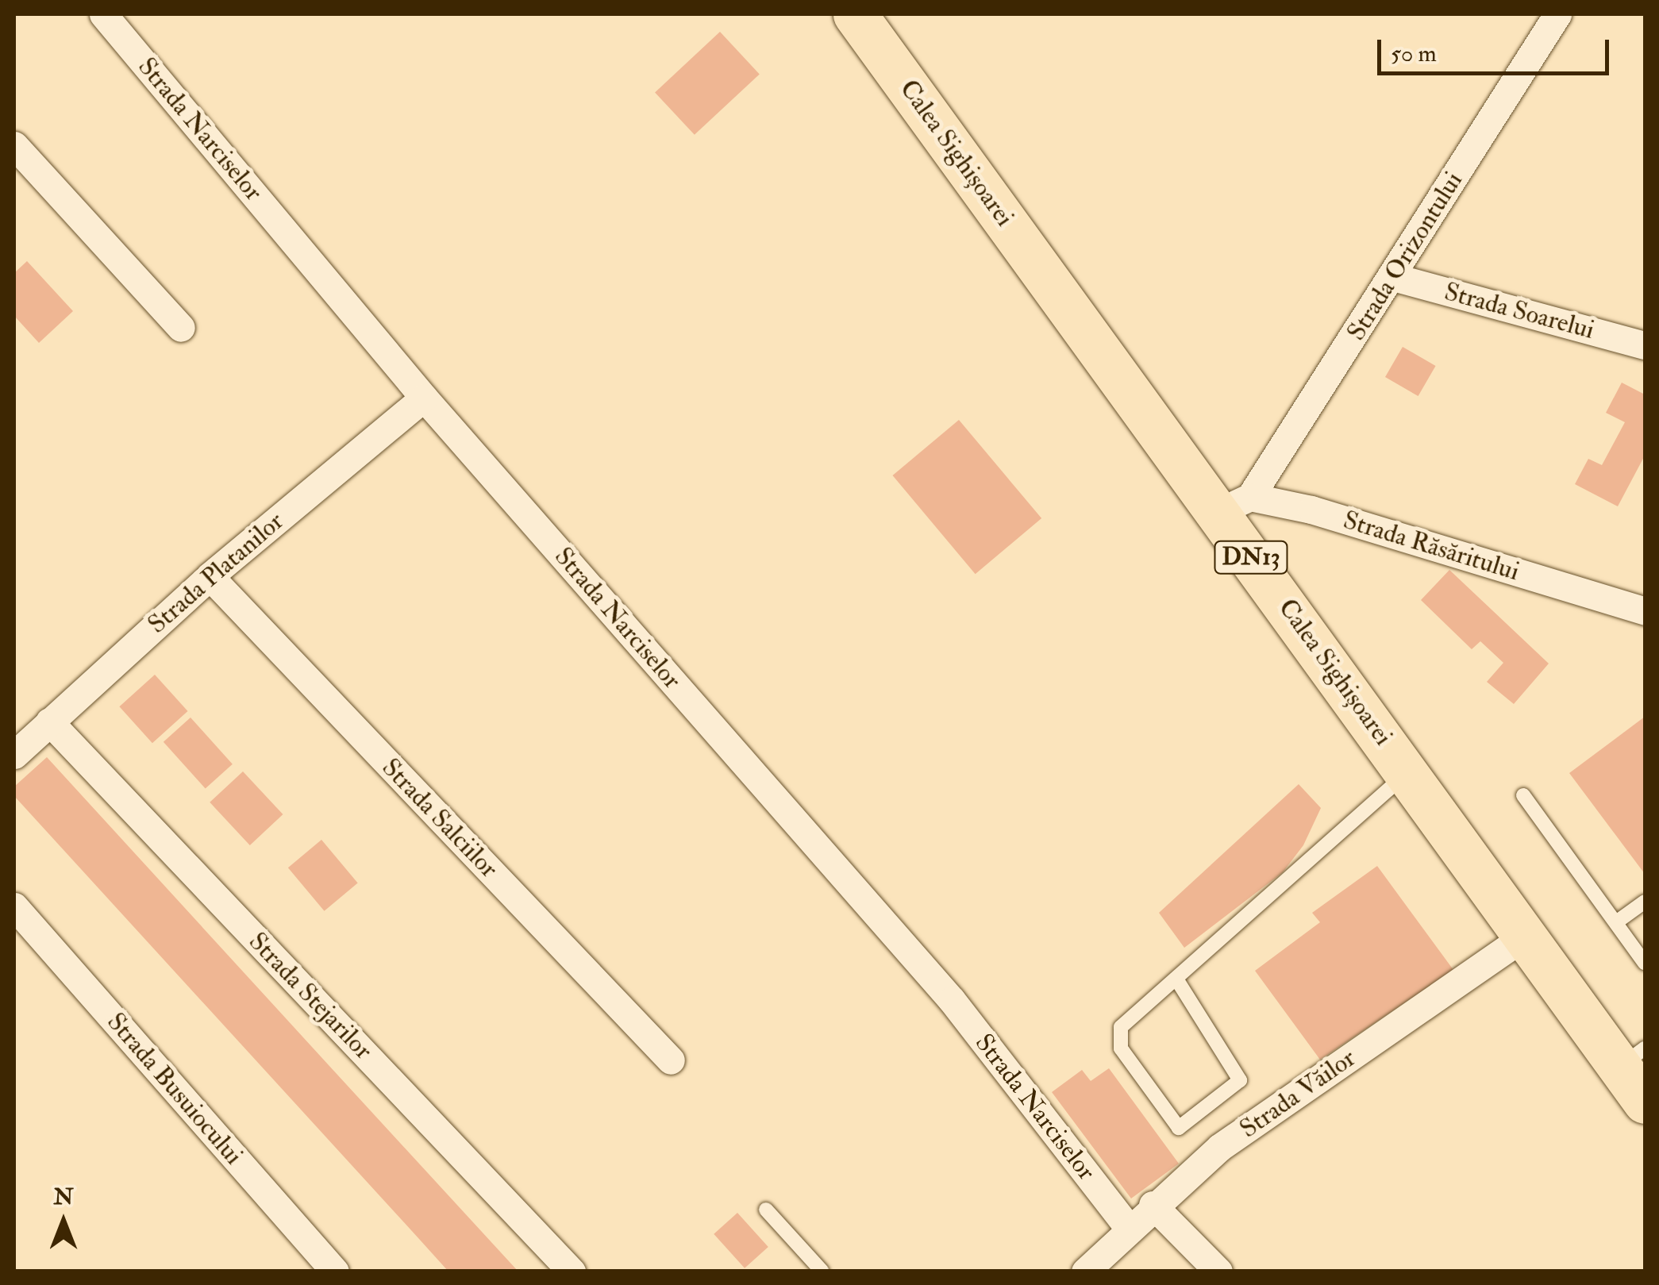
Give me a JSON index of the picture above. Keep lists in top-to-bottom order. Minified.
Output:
{"streets":{"highway":["Calea Sighișoarei","DN13"],"street":["Strada Narciselor","Strada Orizontului","Strada Soarelui","Strada Răsăritului","Strada Platanilor","Strada Salciilor","Strada Stejarilor","Strada Busuiocului","Strada Văilor"]},"crossings":[["Strada Narciselor","Strada Platanilor"],["Strada Narciselor","Strada Văilor"],["Calea Sighișoarei","Strada Orizontului"],["Calea Sighișoarei","Strada Răsăritului"],["Calea Sighișoarei","Strada Văilor"],["Strada Orizontului","Strada Soarelui"],["Strada Orizontului","Strada Răsăritului"],["Strada Platanilor","Strada Salciilor"],["Strada Platanilor","Strada Stejarilor"]],"scale_bar":"50 m","north":"top"}
